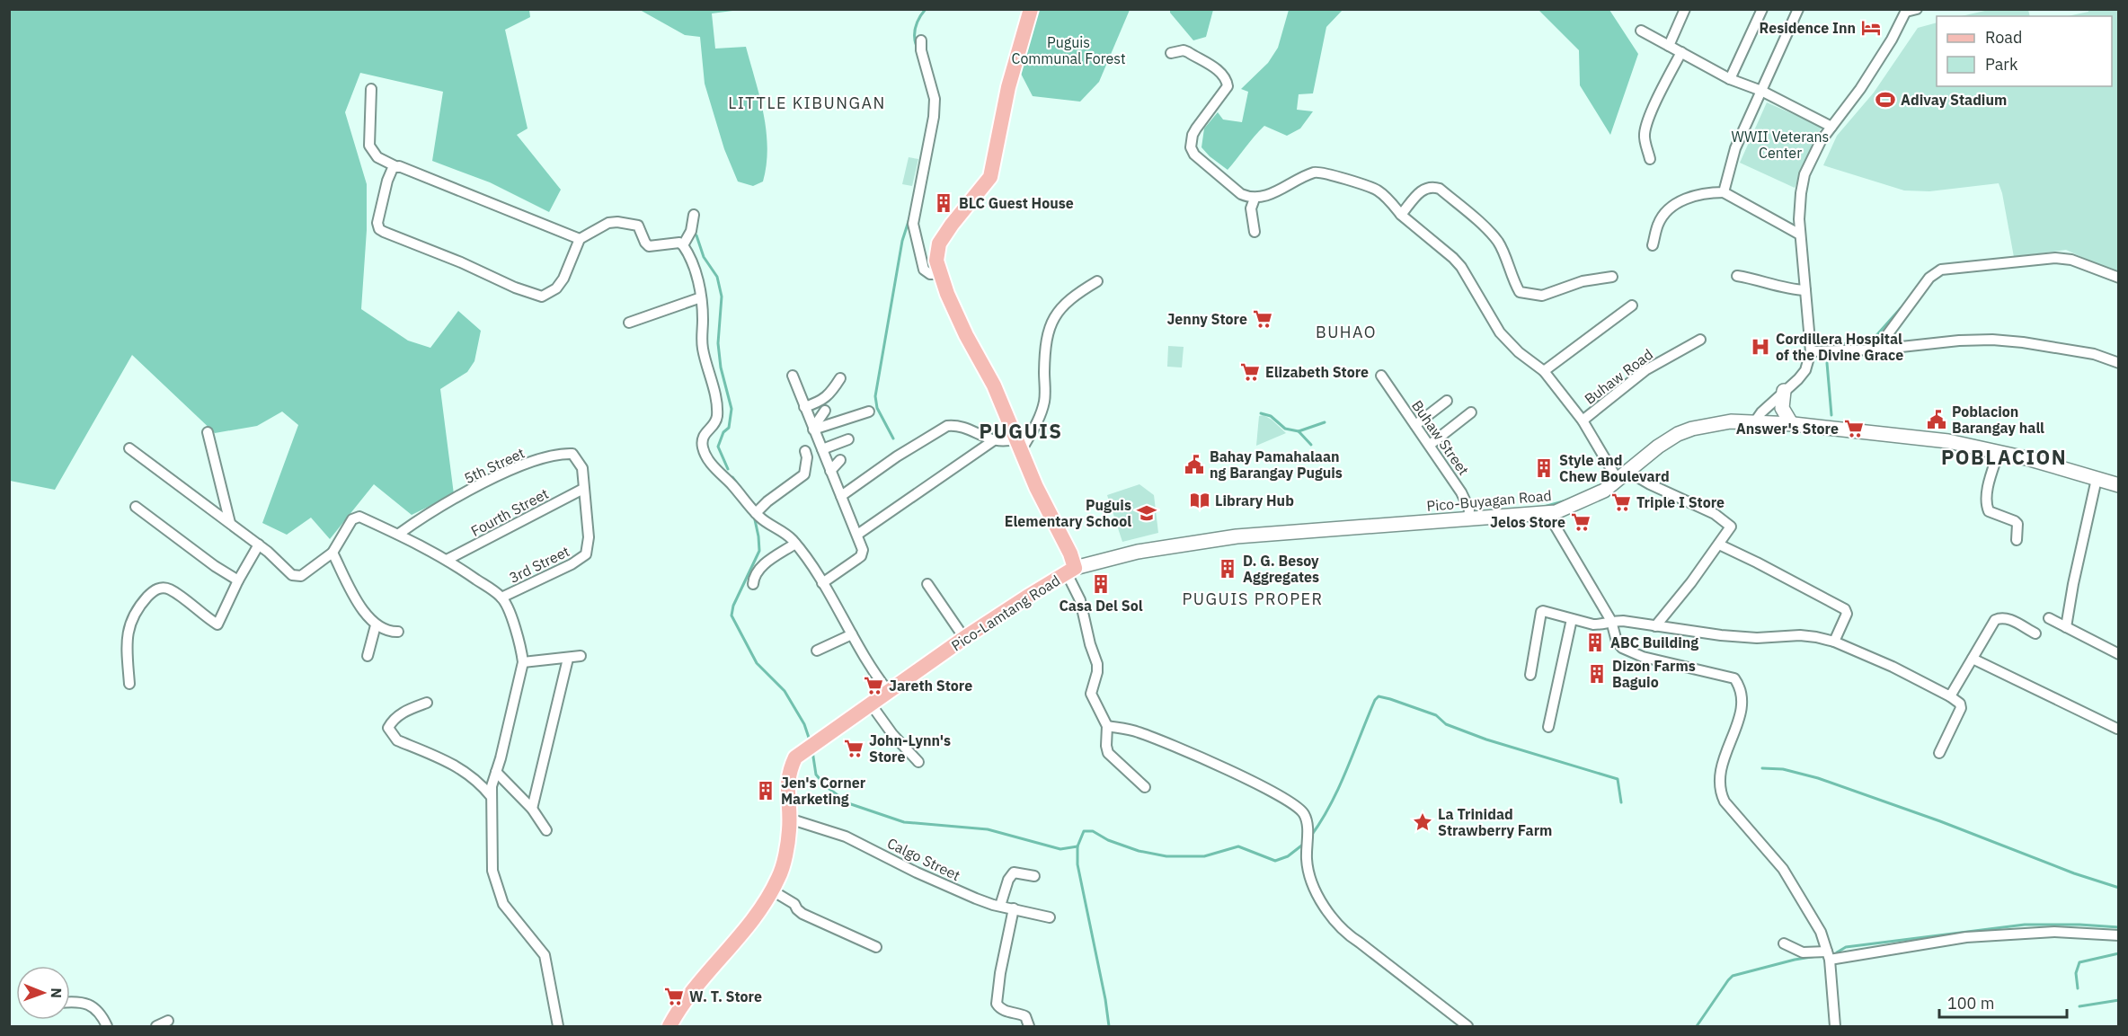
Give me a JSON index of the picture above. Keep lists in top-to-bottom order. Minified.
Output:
{"streets":{"main road":["Pico-Buyagan Road","Pico-Lamtang Road"],"street":["Buhaw Road","Buhaw Street","5th Street","Fourth Street","3rd Street","Calgo Street"]},"crossings":[["Buhaw Street","Pico-Buyagan Road"],["5th Street","Fourth Street"],["5th Street","3rd Street"],["Pico-Buyagan Road","Pico-Lamtang Road"],["Fourth Street","3rd Street"],["Pico-Lamtang Road","Calgo Street"]],"districts":["LITTLE KIBUNGAN","BUHAO","PUGUIS","POBLACION","PUGUIS PROPER"],"parks":["Puguis Communal Forest","WWII Veterans Center"],"places":{"hotel":["Residence Inn"],"sports":["Adivay Stadium"],"building":["BLC Guest House","Style and Chew Boulevard","D. G. Besoy Aggregates","Casa Del Sol","ABC Building","Dizon Farms Baguio","Jen's Corner Marketing"],"supermarket":["Jenny Store","Elizabeth Store","Answer's Store","Triple I Store","Jelos Store","Jareth Store","John-Lynn's Store","W. T. Store"],"hospital":["Cordillera Hospital of the Divine Grace"],"public building":["Poblacion Barangay hall","Bahay Pamahalaan ng Barangay Puguis"],"library":["Library Hub"],"school or university":["Puguis Elementary School"],"place":["La Trinidad Strawberry Farm"]},"legend":["Road","Park"],"scale_bar":"100 m","north":"right"}
